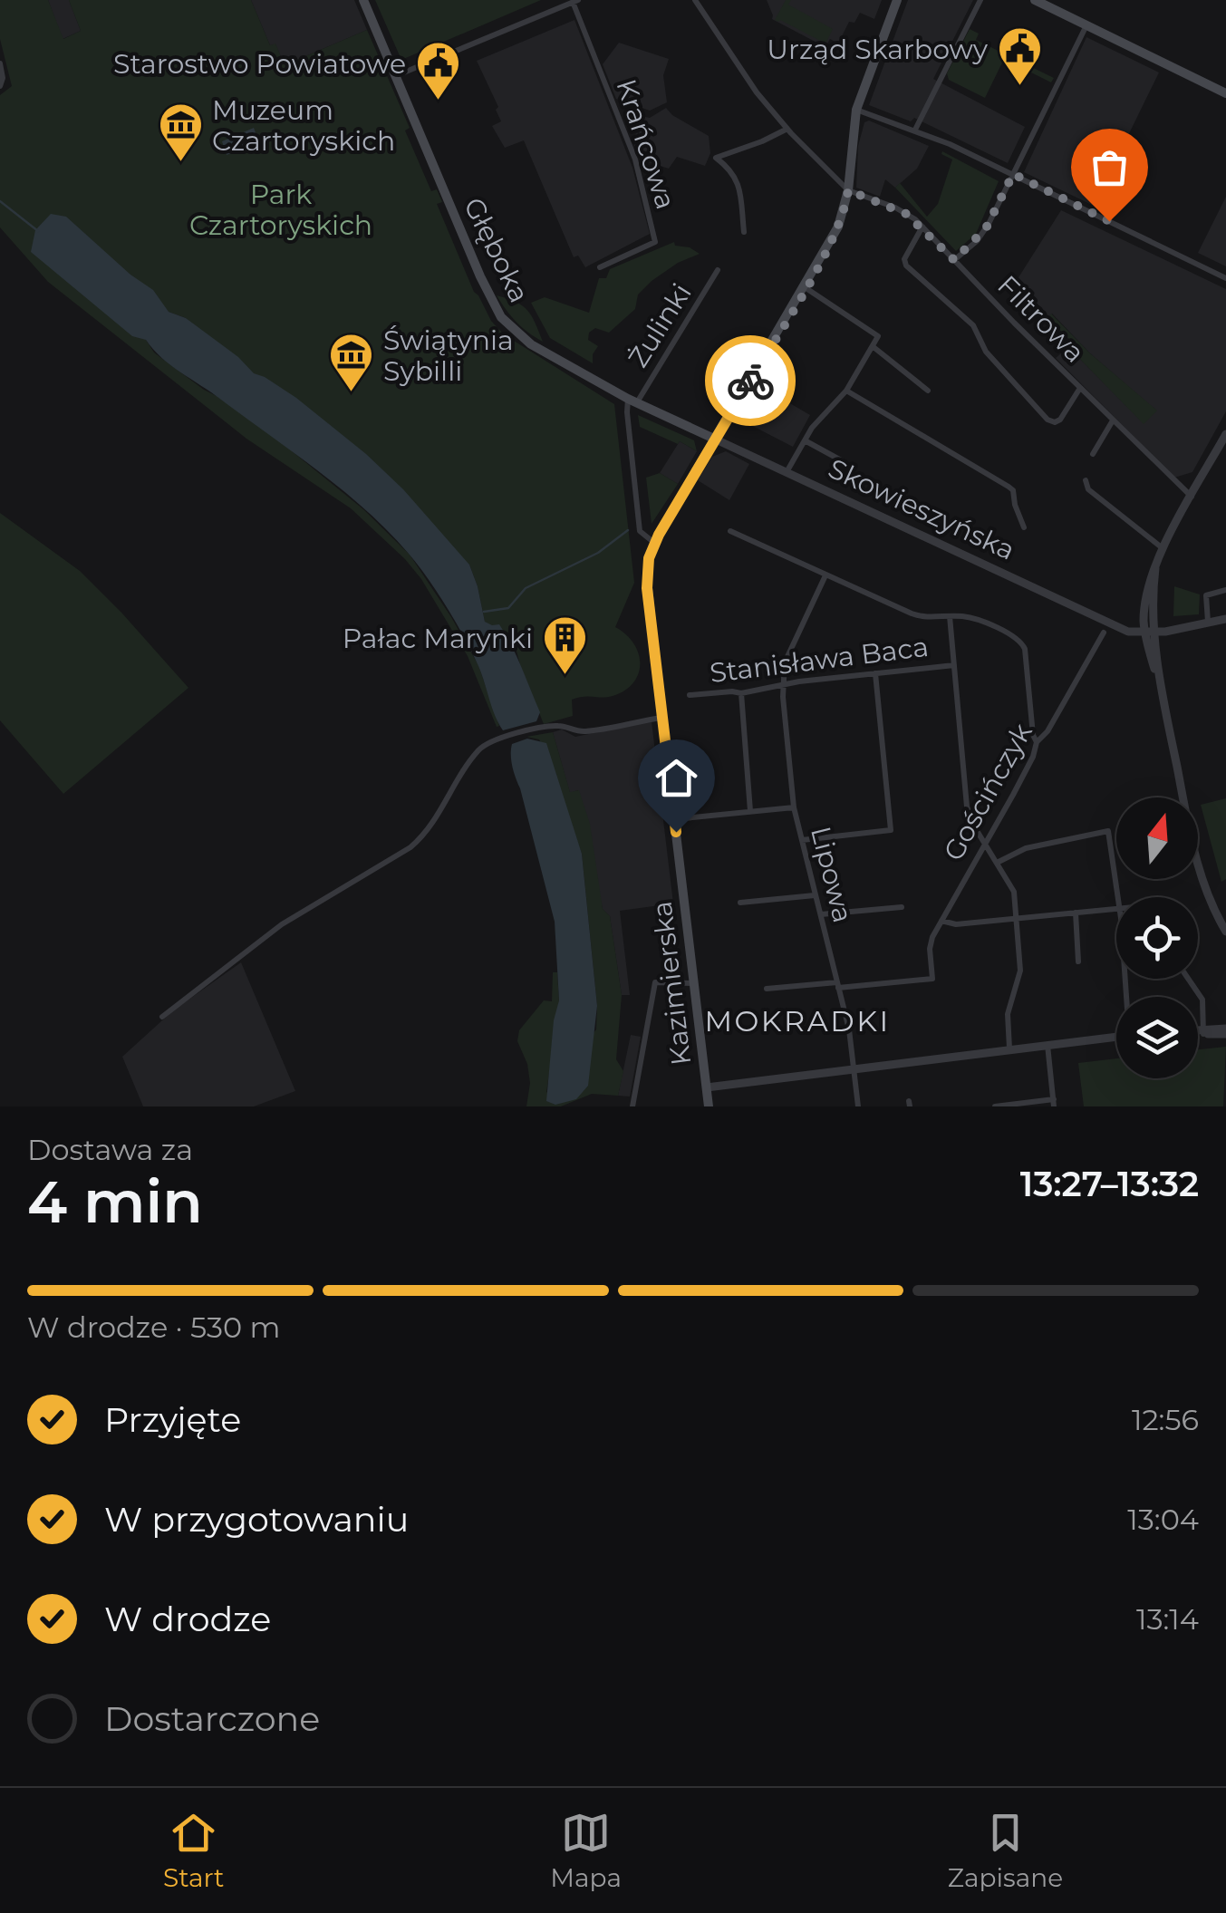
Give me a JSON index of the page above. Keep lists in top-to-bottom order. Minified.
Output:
{"streets":{"main road":["Głęboka","Kazimierska"],"street":["Krańcowa","Filtrowa","Żulinki","Skowieszyńska","Stanisława Baca","Gościńczyk","Lipowa"]},"crossings":[["Głęboka","Żulinki"],["Głęboka","Skowieszyńska"],["Głęboka","Kazimierska"],["Filtrowa","Kazimierska"],["Skowieszyńska","Kazimierska"],["Gościńczyk","Lipowa"],["Lipowa","Kazimierska"]],"districts":["MOKRADKI"],"parks":["Park Czartoryskich"],"places":{"public building":["Urząd Skarbowy","Starostwo Powiatowe"],"museum":["Muzeum Czartoryskich","Świątynia Sybilli"],"building":["Pałac Marynki"]},"north":"top","page":{"heading":["4 min","Dostawa za","13:27–13:32"],"bar":"W drodze · 530 m","list":[["Przyjęte","12:56"],["W przygotowaniu","13:04"],["W drodze","13:14"],"Dostarczone"],"tabs":["Start","Mapa","Zapisane"]}}
